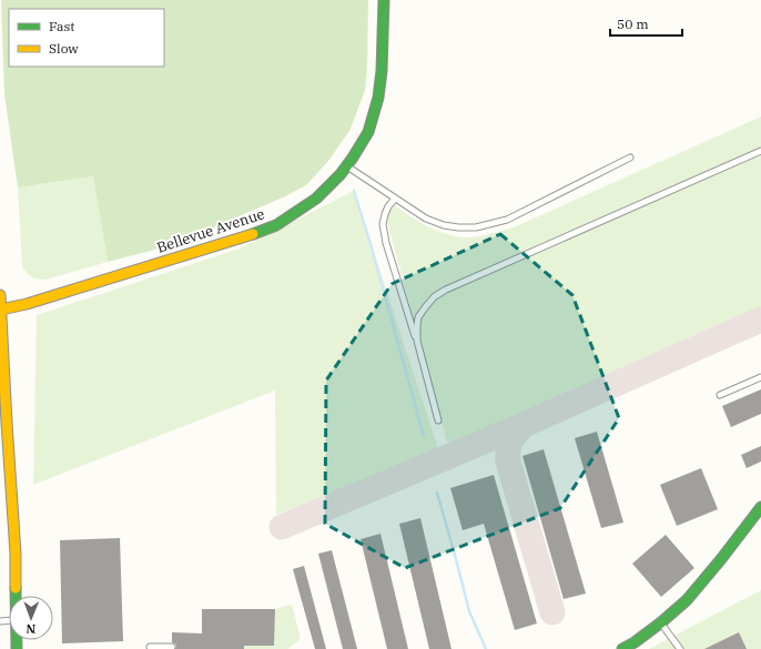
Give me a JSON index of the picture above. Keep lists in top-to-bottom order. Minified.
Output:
{"streets":{"street":["Bellevue Avenue"]},"legend":["Fast","Slow"],"scale_bar":"50 m","north":"bottom"}
